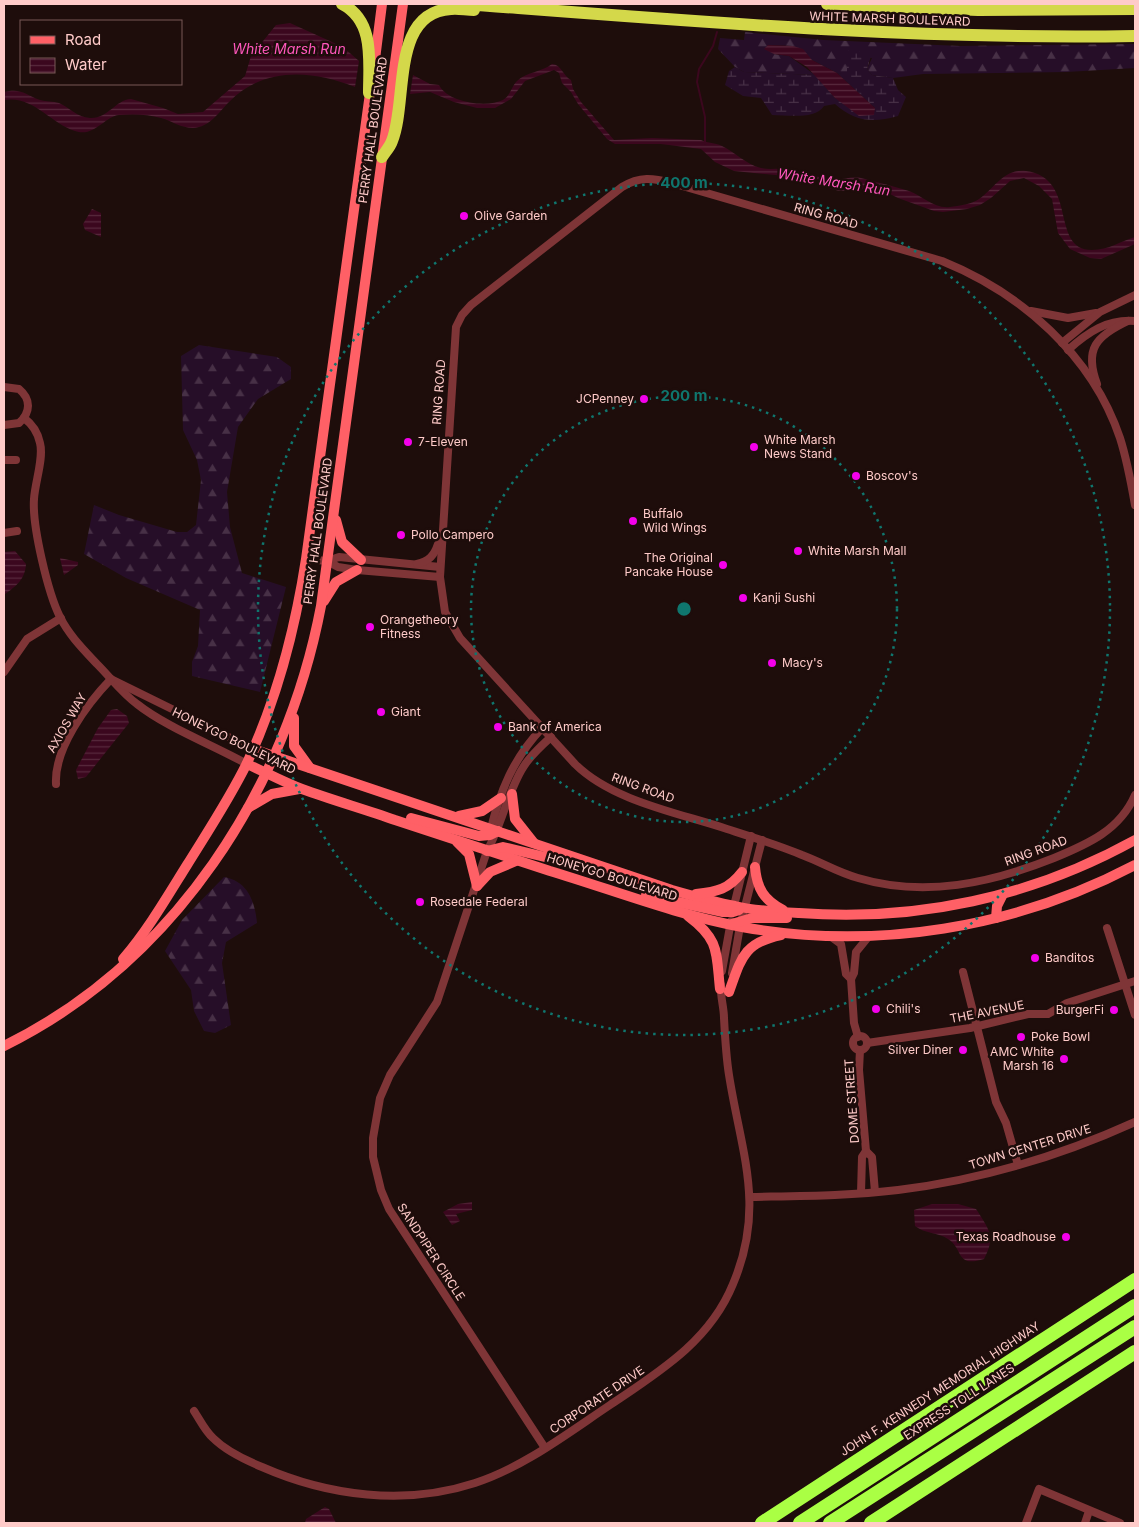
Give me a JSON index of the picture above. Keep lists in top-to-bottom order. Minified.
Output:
{"streets":{"highway":["WHITE MARSH BOULEVARD","JOHN F. KENNEDY MEMORIAL HIGHWAY","EXPRESS TOLL LANES"],"main road":["PERRY HALL BOULEVARD","HONEYGO BOULEVARD"],"street":["RING ROAD","AXIOS WAY","THE AVENUE","DOME STREET","TOWN CENTER DRIVE","SANDPIPER CIRCLE","CORPORATE DRIVE"]},"crossings":[["PERRY HALL BOULEVARD","HONEYGO BOULEVARD"],["AXIOS WAY","HONEYGO BOULEVARD"],["HONEYGO BOULEVARD","SANDPIPER CIRCLE"],["HONEYGO BOULEVARD","CORPORATE DRIVE"],["THE AVENUE","DOME STREET"],["DOME STREET","TOWN CENTER DRIVE"],["TOWN CENTER DRIVE","CORPORATE DRIVE"],["SANDPIPER CIRCLE","CORPORATE DRIVE"]],"water":["White Marsh Run"],"places":["Olive Garden","JCPenney","7-Eleven","White Marsh News Stand","Boscov's","Buffalo Wild Wings","Pollo Campero","White Marsh Mall","The Original Pancake House","Kanji Sushi","Orangetheory Fitness","Macy's","Giant","Bank of America","Rosedale Federal","Banditos","Chili's","BurgerFi","Poke Bowl","Silver Diner","AMC White Marsh 16","Texas Roadhouse"],"legend":["Road","Water"],"rings":["400 m","200 m"]}
